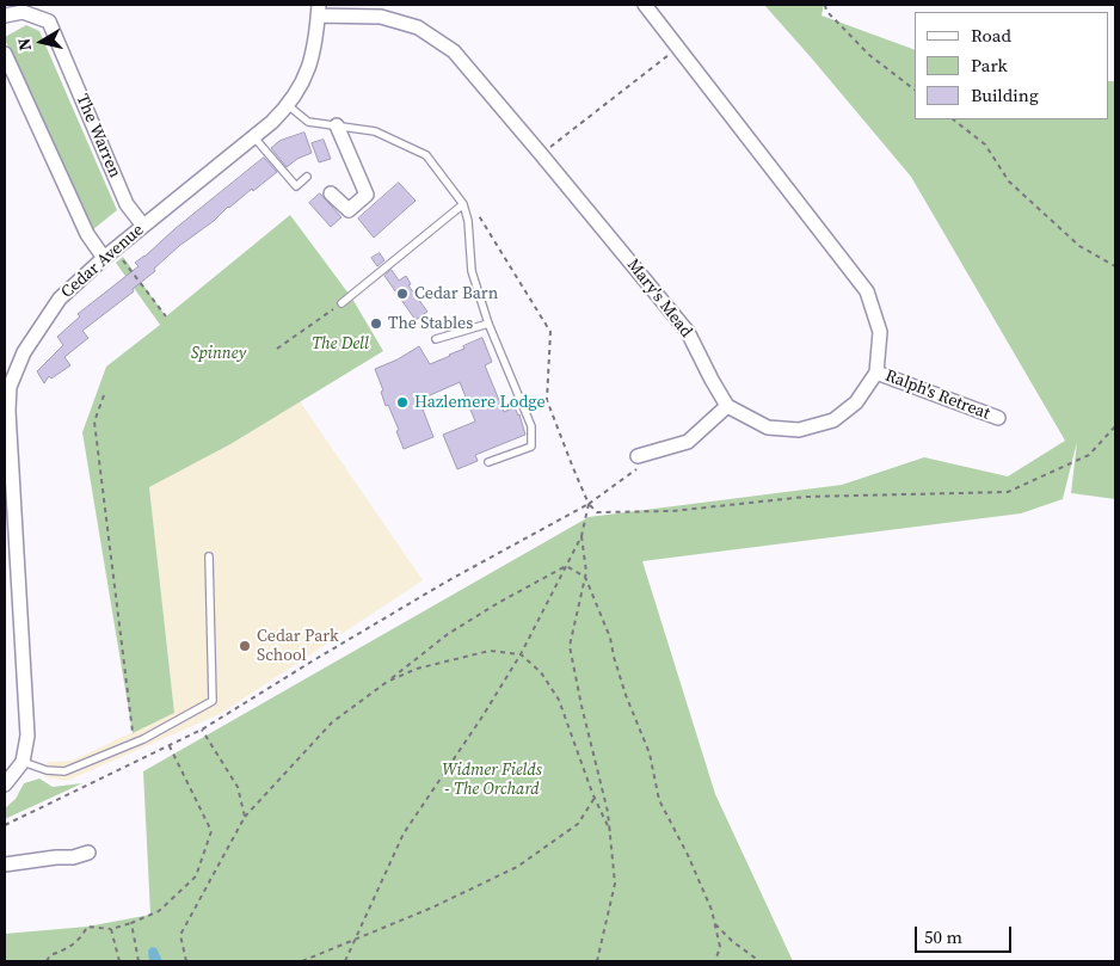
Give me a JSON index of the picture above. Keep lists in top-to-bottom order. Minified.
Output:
{"streets":{"street":["The Warren","Cedar Avenue","Mary's Mead","Ralph's Retreat"]},"crossings":[["The Warren","Cedar Avenue"],["Cedar Avenue","Mary's Mead"]],"parks":["The Dell","Spinney","Widmer Fields - The Orchard"],"places":["Cedar Barn","The Stables","Hazlemere Lodge","Cedar Park School"],"legend":["Road","Park","Building"],"scale_bar":"50 m","north":"left"}
